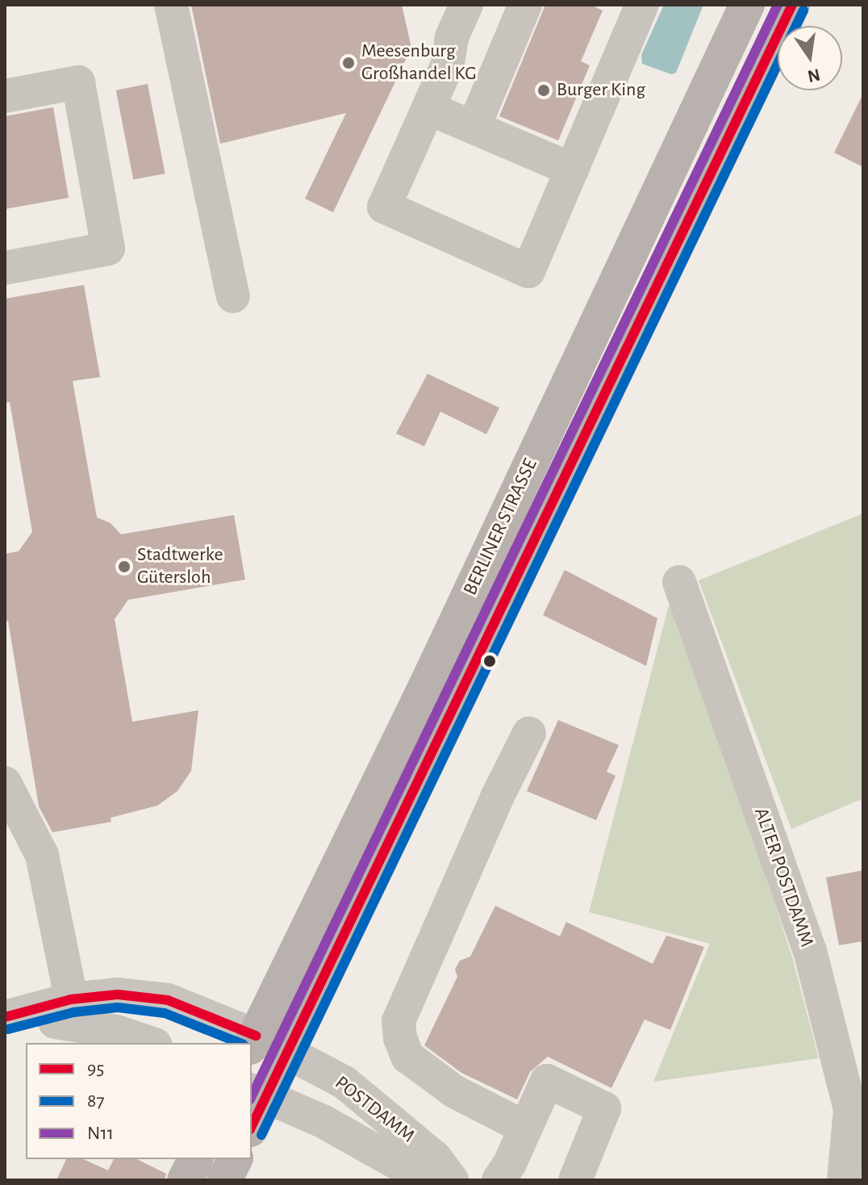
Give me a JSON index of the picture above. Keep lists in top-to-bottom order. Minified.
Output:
{"streets":{"main road":["BERLINER STRASSE"],"street":["ALTER POSTDAMM","POSTDAMM"]},"crossings":[["BERLINER STRASSE","POSTDAMM"]],"places":["Meesenburg Großhandel KG","Burger King","Stadtwerke Gütersloh"],"lines":["transit line 95","transit line N11","transit line 87"],"legend":["95","87","N11"],"north":"bottom"}
